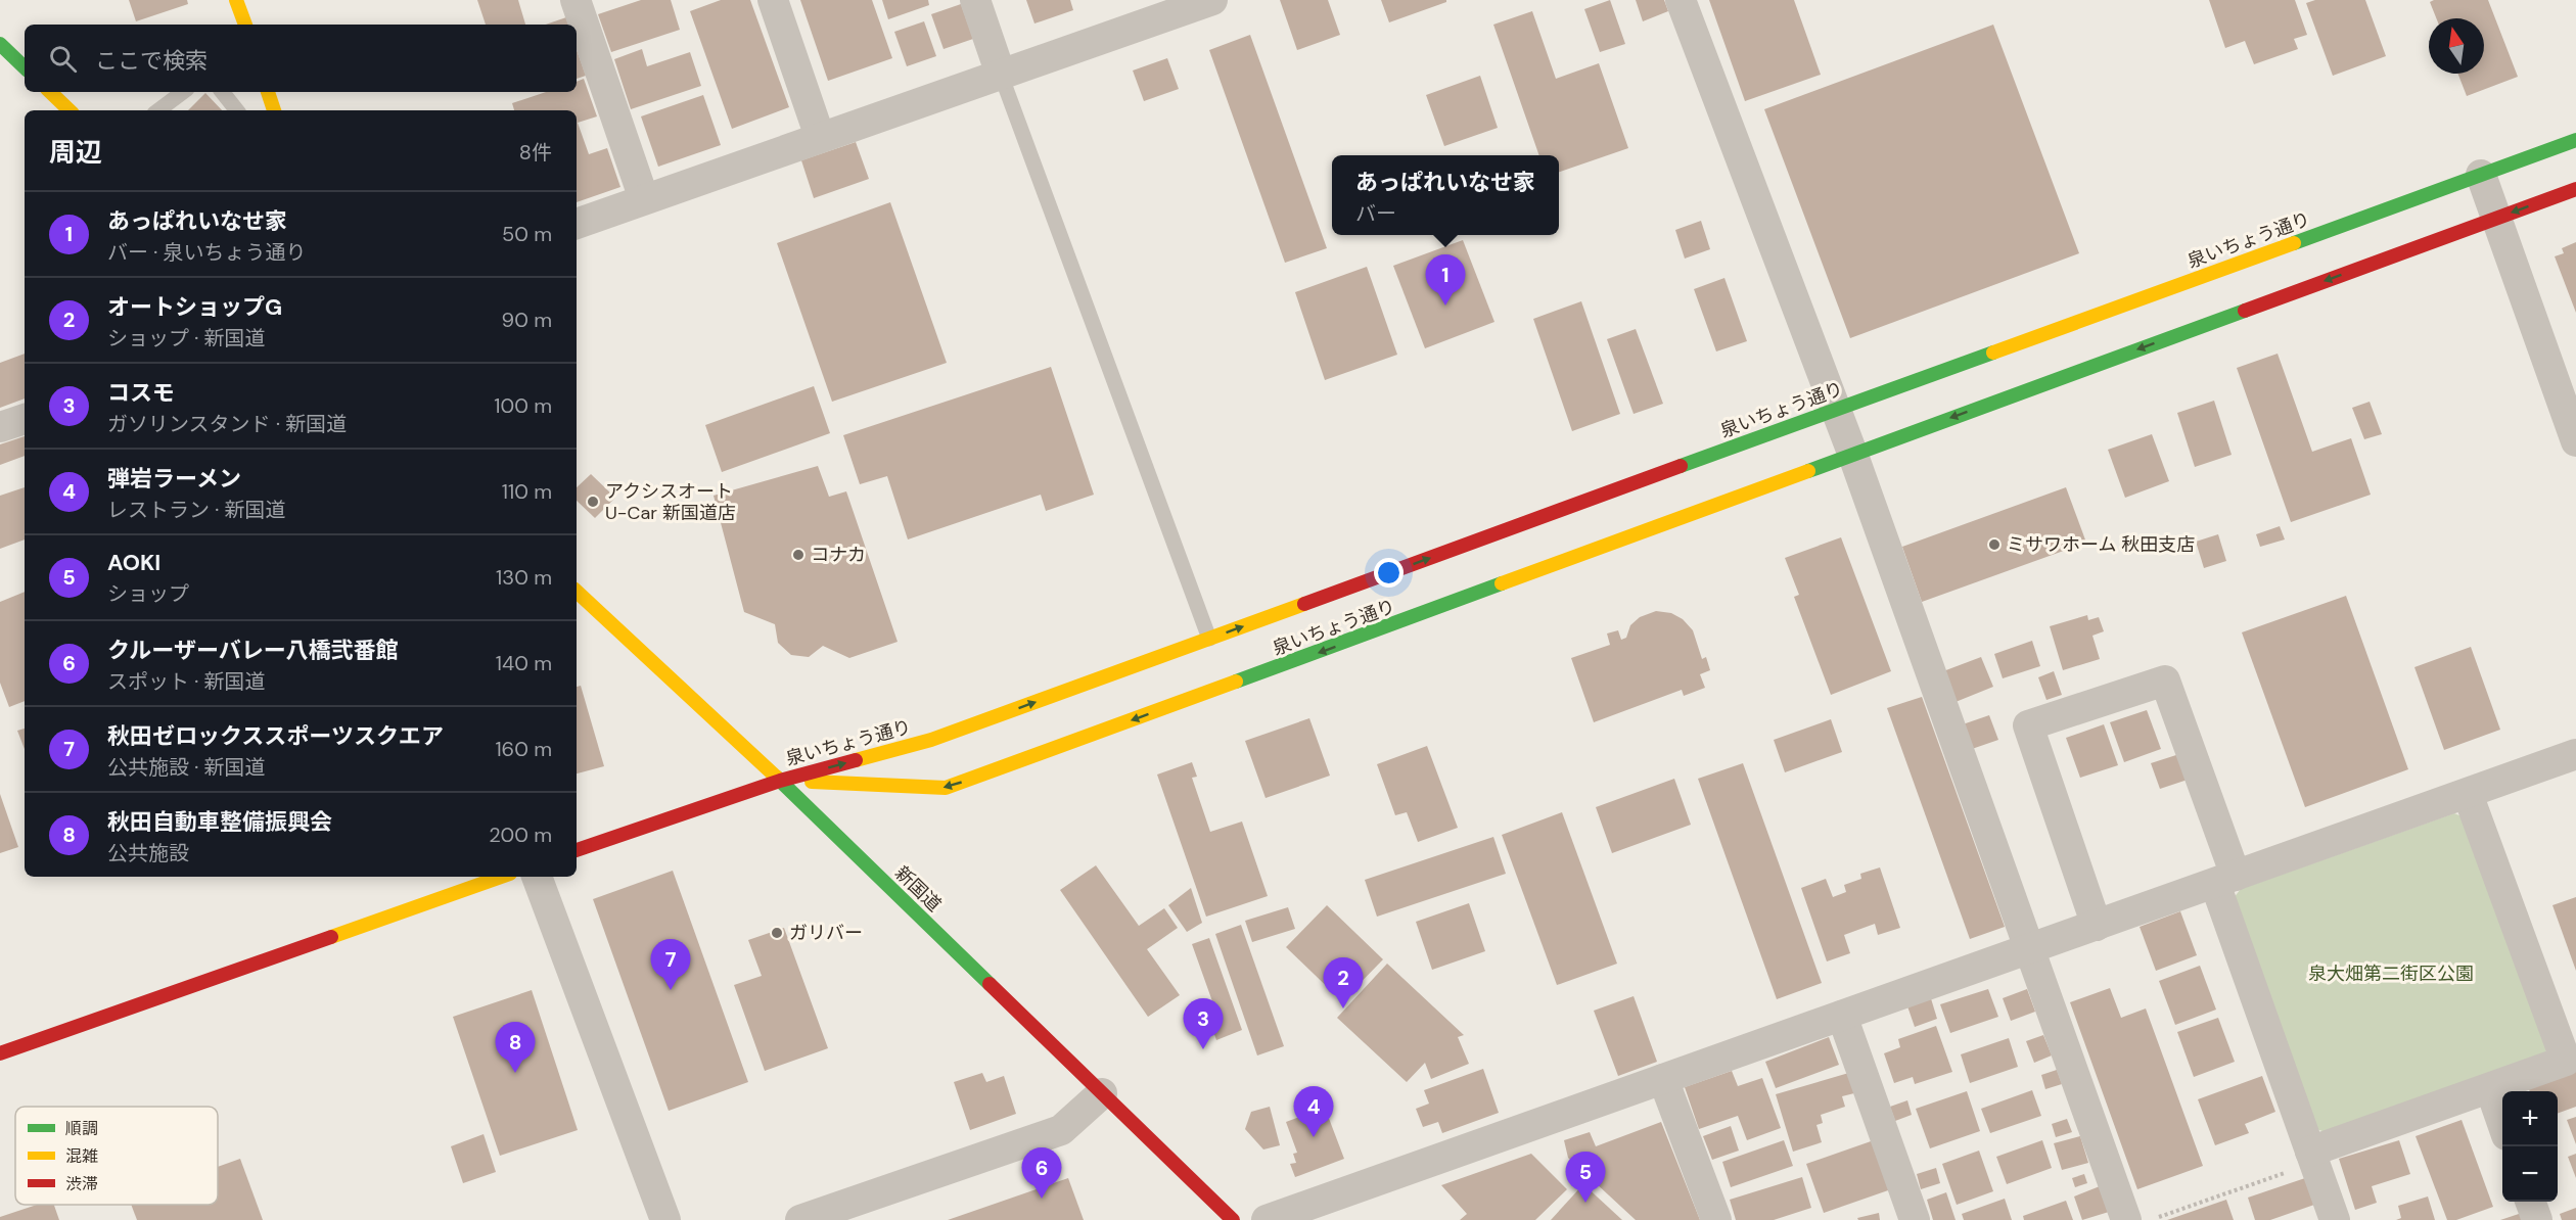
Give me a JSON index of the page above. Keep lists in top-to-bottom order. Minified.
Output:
{"streets":{"main road":["泉いちょう通り","新国道"]},"crossings":[["泉いちょう通り","新国道"]],"parks":["泉大畑第二街区公園"],"places":["アクシスオート U-Car 新国道店","ミサワホーム 秋田支店","コナカ","ガリバー"],"legend":["順調","混雑","渋滞"],"north":"top","page":{"search":"ここで検索","heading":["周辺","8件"],"popup":["あっぱれいなせ家","バー"],"list":[{"mark":"1","name":"あっぱれいなせ家","note":"バー · 泉いちょう通り","value":"50 m"},{"mark":"2","name":"オートショップG","note":"ショップ · 新国道","value":"90 m"},{"mark":"3","name":"コスモ","note":"ガソリンスタンド · 新国道","value":"100 m"},{"mark":"4","name":"弾岩ラーメン","note":"レストラン · 新国道","value":"110 m"},{"mark":"5","name":"AOKI","note":"ショップ","value":"130 m"},{"mark":"6","name":"クルーザーバレー八橋弐番館","note":"スポット · 新国道","value":"140 m"},{"mark":"7","name":"秋田ゼロックススポーツスクエア","note":"公共施設 · 新国道","value":"160 m"},{"mark":"8","name":"秋田自動車整備振興会","note":"公共施設","value":"200 m"}],"pins":["1","7","2","3","8","4","6","5"],"map_buttons":["+","−"]}}
